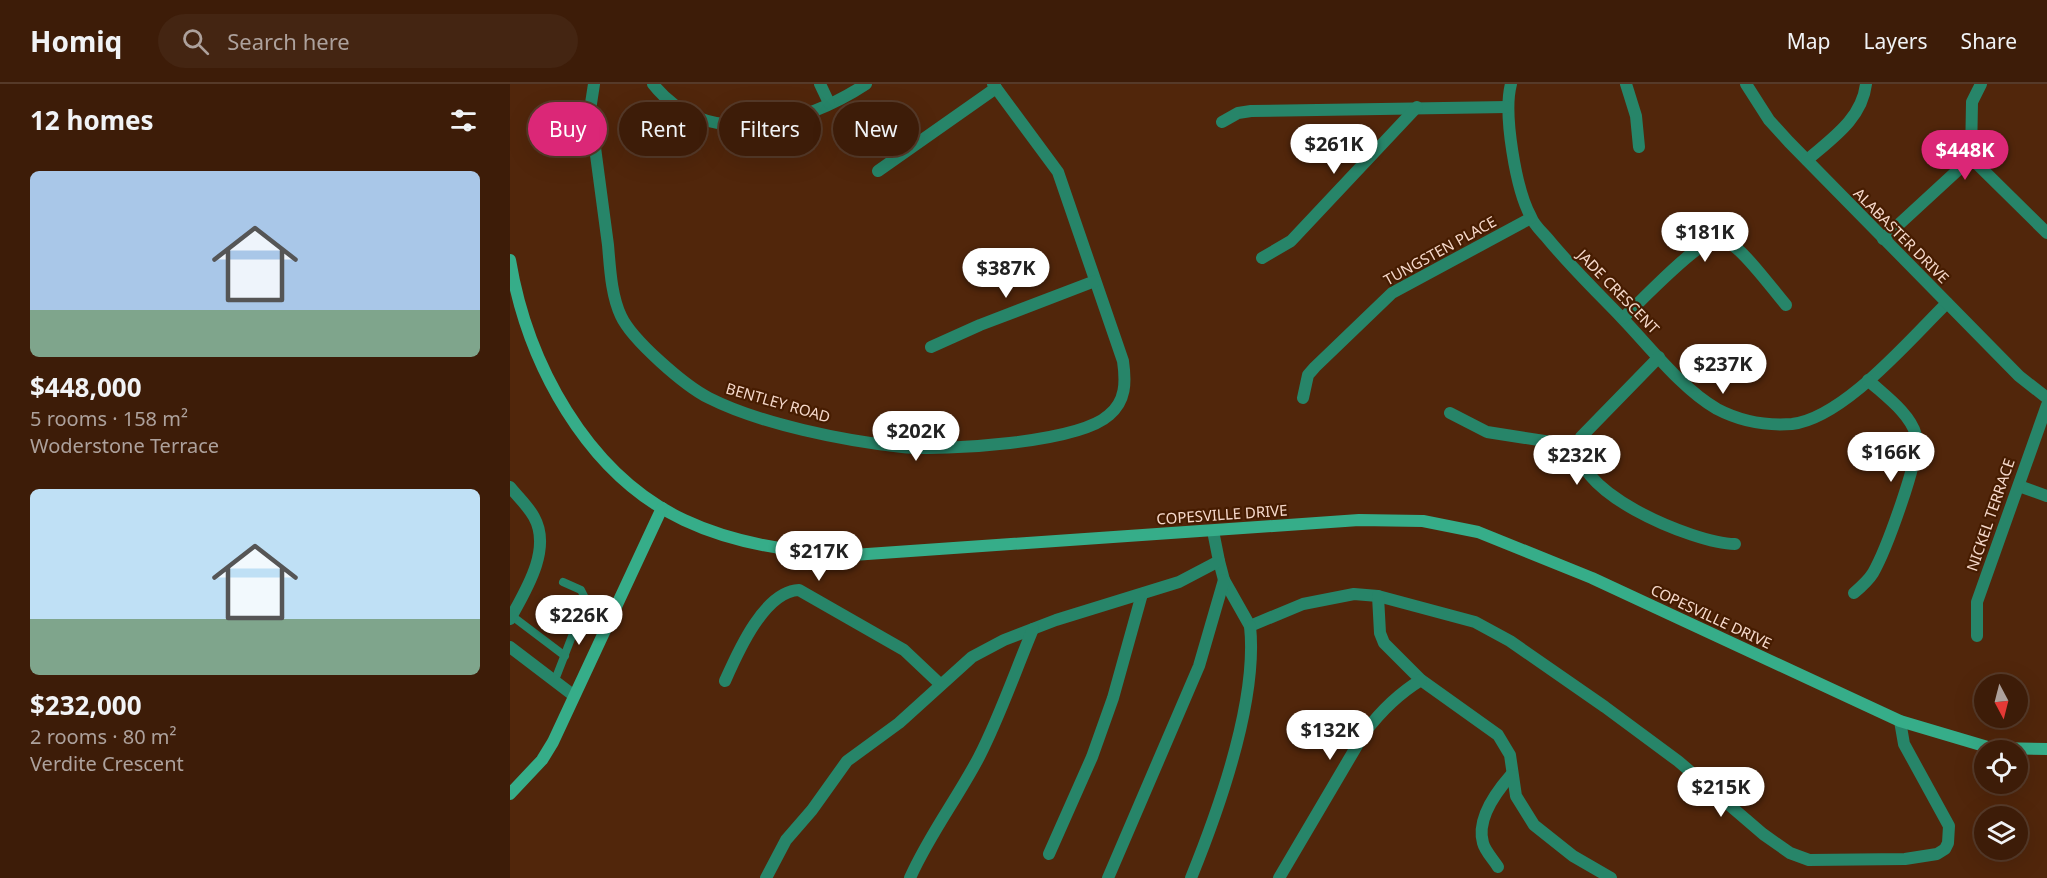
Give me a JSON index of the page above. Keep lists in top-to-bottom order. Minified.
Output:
{"streets":{"street":["ALABASTER DRIVE","TUNGSTEN PLACE","JADE CRESCENT","BENTLEY ROAD","COPESVILLE DRIVE","NICKEL TERRACE"]},"crossings":[["ALABASTER DRIVE","JADE CRESCENT"],["TUNGSTEN PLACE","JADE CRESCENT"]],"north":"bottom","page":{"header":"Homiq","search":"Search here","nav":["Map","Layers","Share"],"heading":"12 homes","chip":["Buy","Rent","Filters","New"],"price":["$261K","$448K","$181K","$387K","$237K","$202K","$166K","$232K","$217K","$226K","$132K","$215K"],"list":[{"name":"$448,000","note":"5 rooms · 158 m² · Woderstone Terrace"},{"name":"$232,000","note":"2 rooms · 80 m² · Verdite Crescent"}]}}
